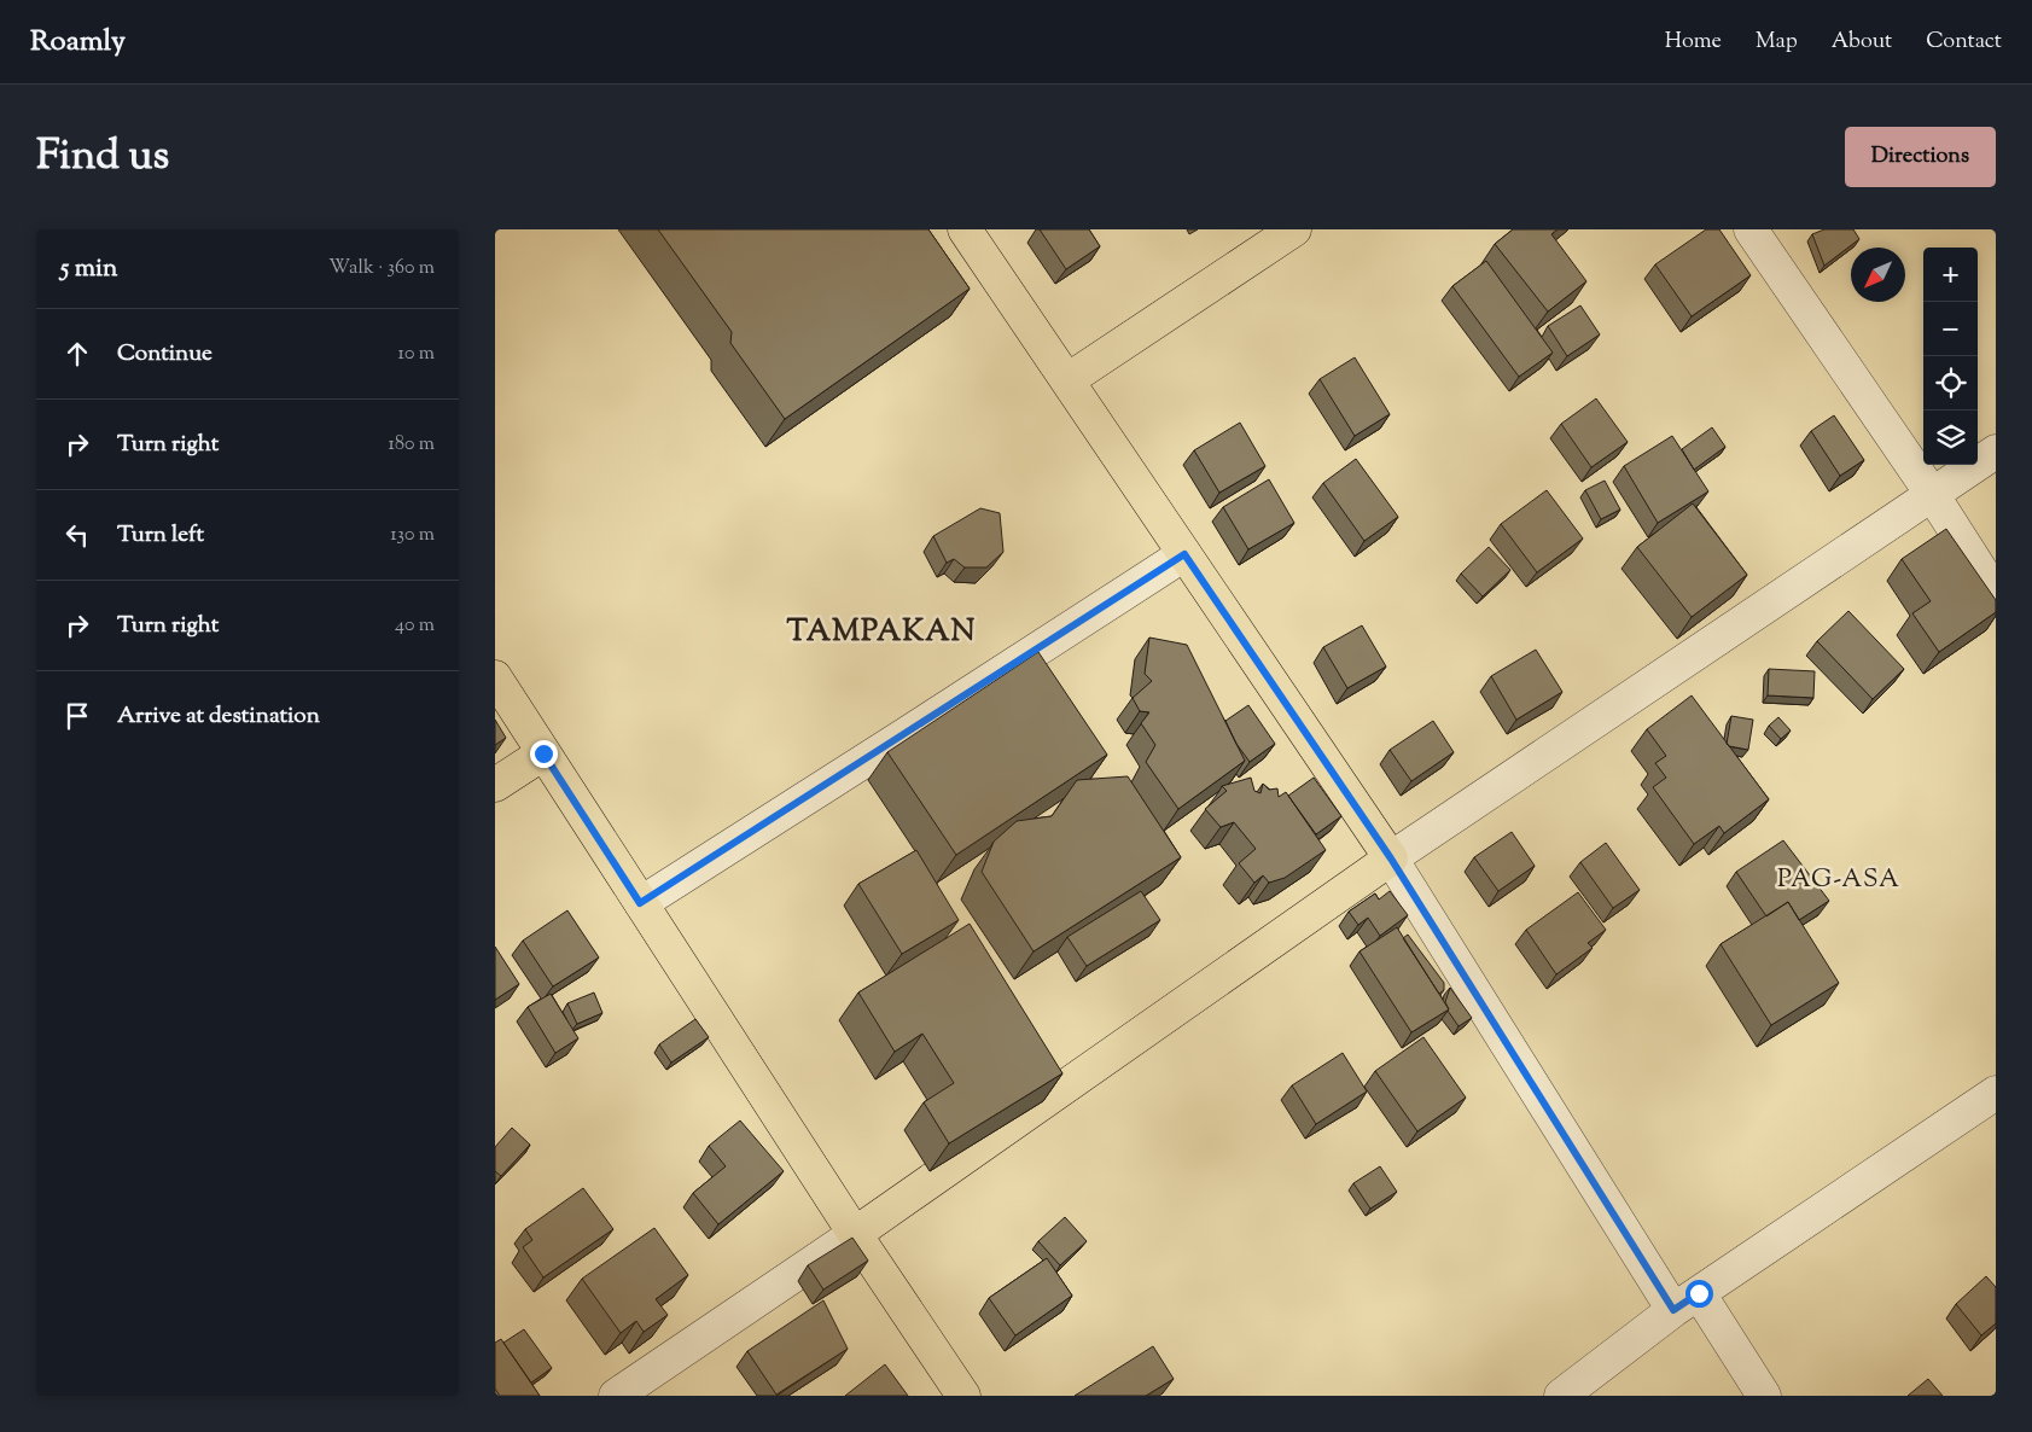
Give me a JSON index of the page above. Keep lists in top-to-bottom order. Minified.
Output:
{"districts":["TAMPAKAN","PAG-ASA"],"north":"bottom left","page":{"header":"Roamly","nav":["Home","Map","About","Contact"],"title":"Find us","buttons":"Directions","heading":["5 min","Walk · 360 m"],"map_buttons":["+","−"],"list":[["Continue","10 m"],["Turn right","180 m"],["Turn left","130 m"],["Turn right","40 m"],"Arrive at destination"]}}
